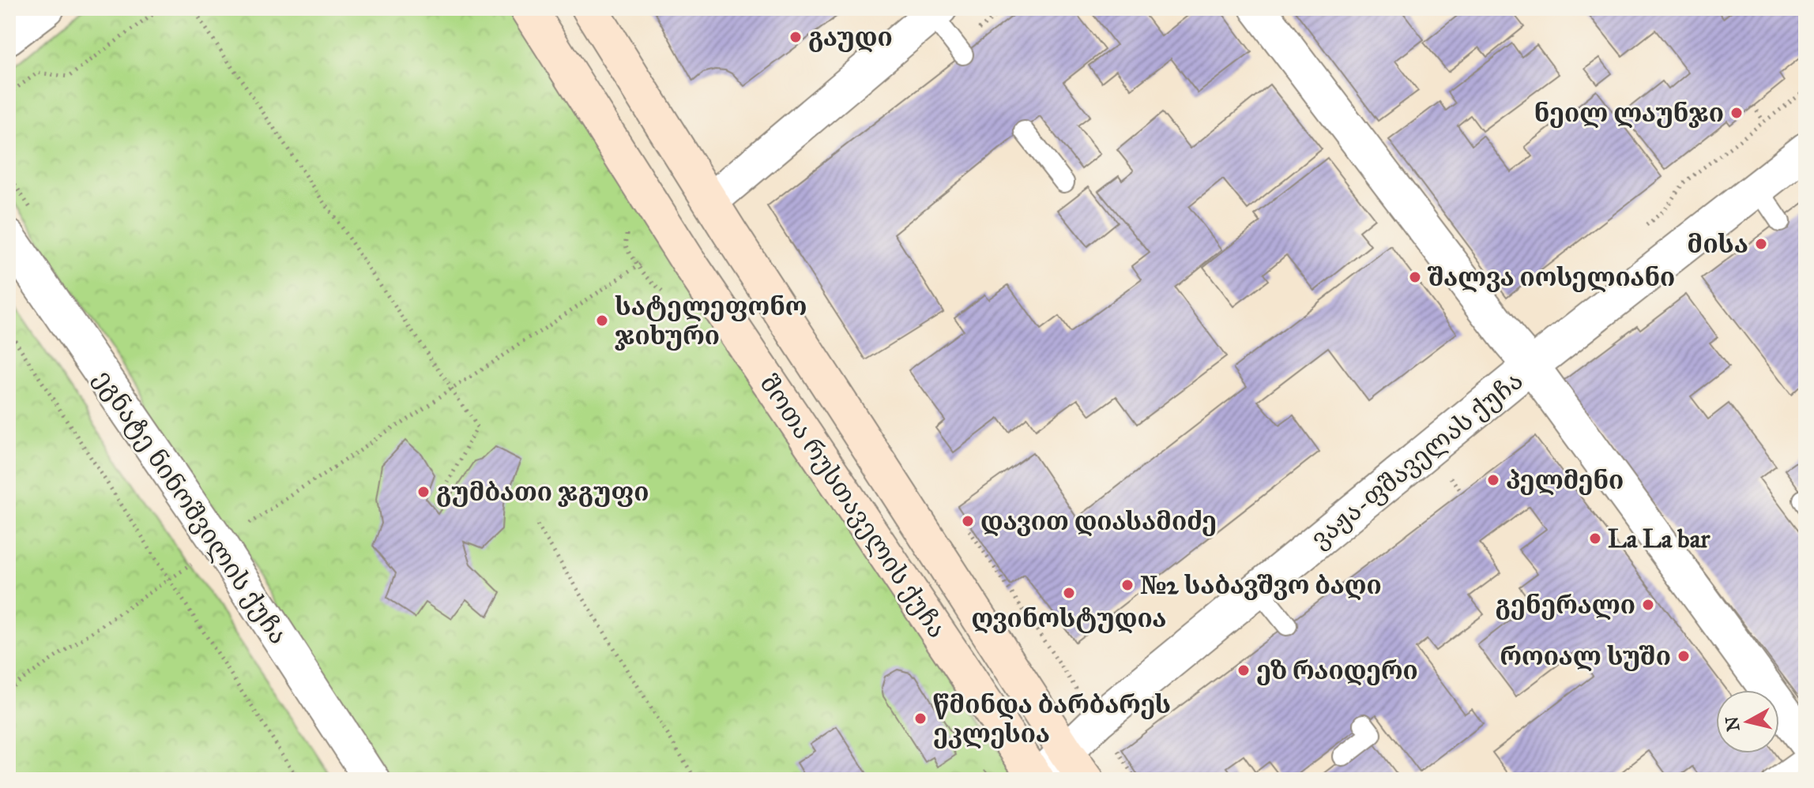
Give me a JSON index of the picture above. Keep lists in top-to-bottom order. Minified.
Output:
{"streets":{"main road":["შოთა რუსთაველის ქუჩა"],"street":["ვაჟა-ფშაველას ქუჩა","ეგნატე ნინოშვილის ქუჩა"]},"crossings":[["ვაჟა-ფშაველას ქუჩა","შოთა რუსთაველის ქუჩა"]],"places":["გაუდი","ნეილ ლაუნჯი","მისა","შალვა იოსელიანი","სატელეფონო ჯიხური","პელმენი","გუმბათი ჯგუფი","დავით დიასამიძე","La La bar","№2 საბავშვო ბაღი","ღვინოსტუდია","გენერალი","როიალ სუში","ეზ რაიდერი","წმინდა ბარბარეს ეკლესია"],"north":"left"}
